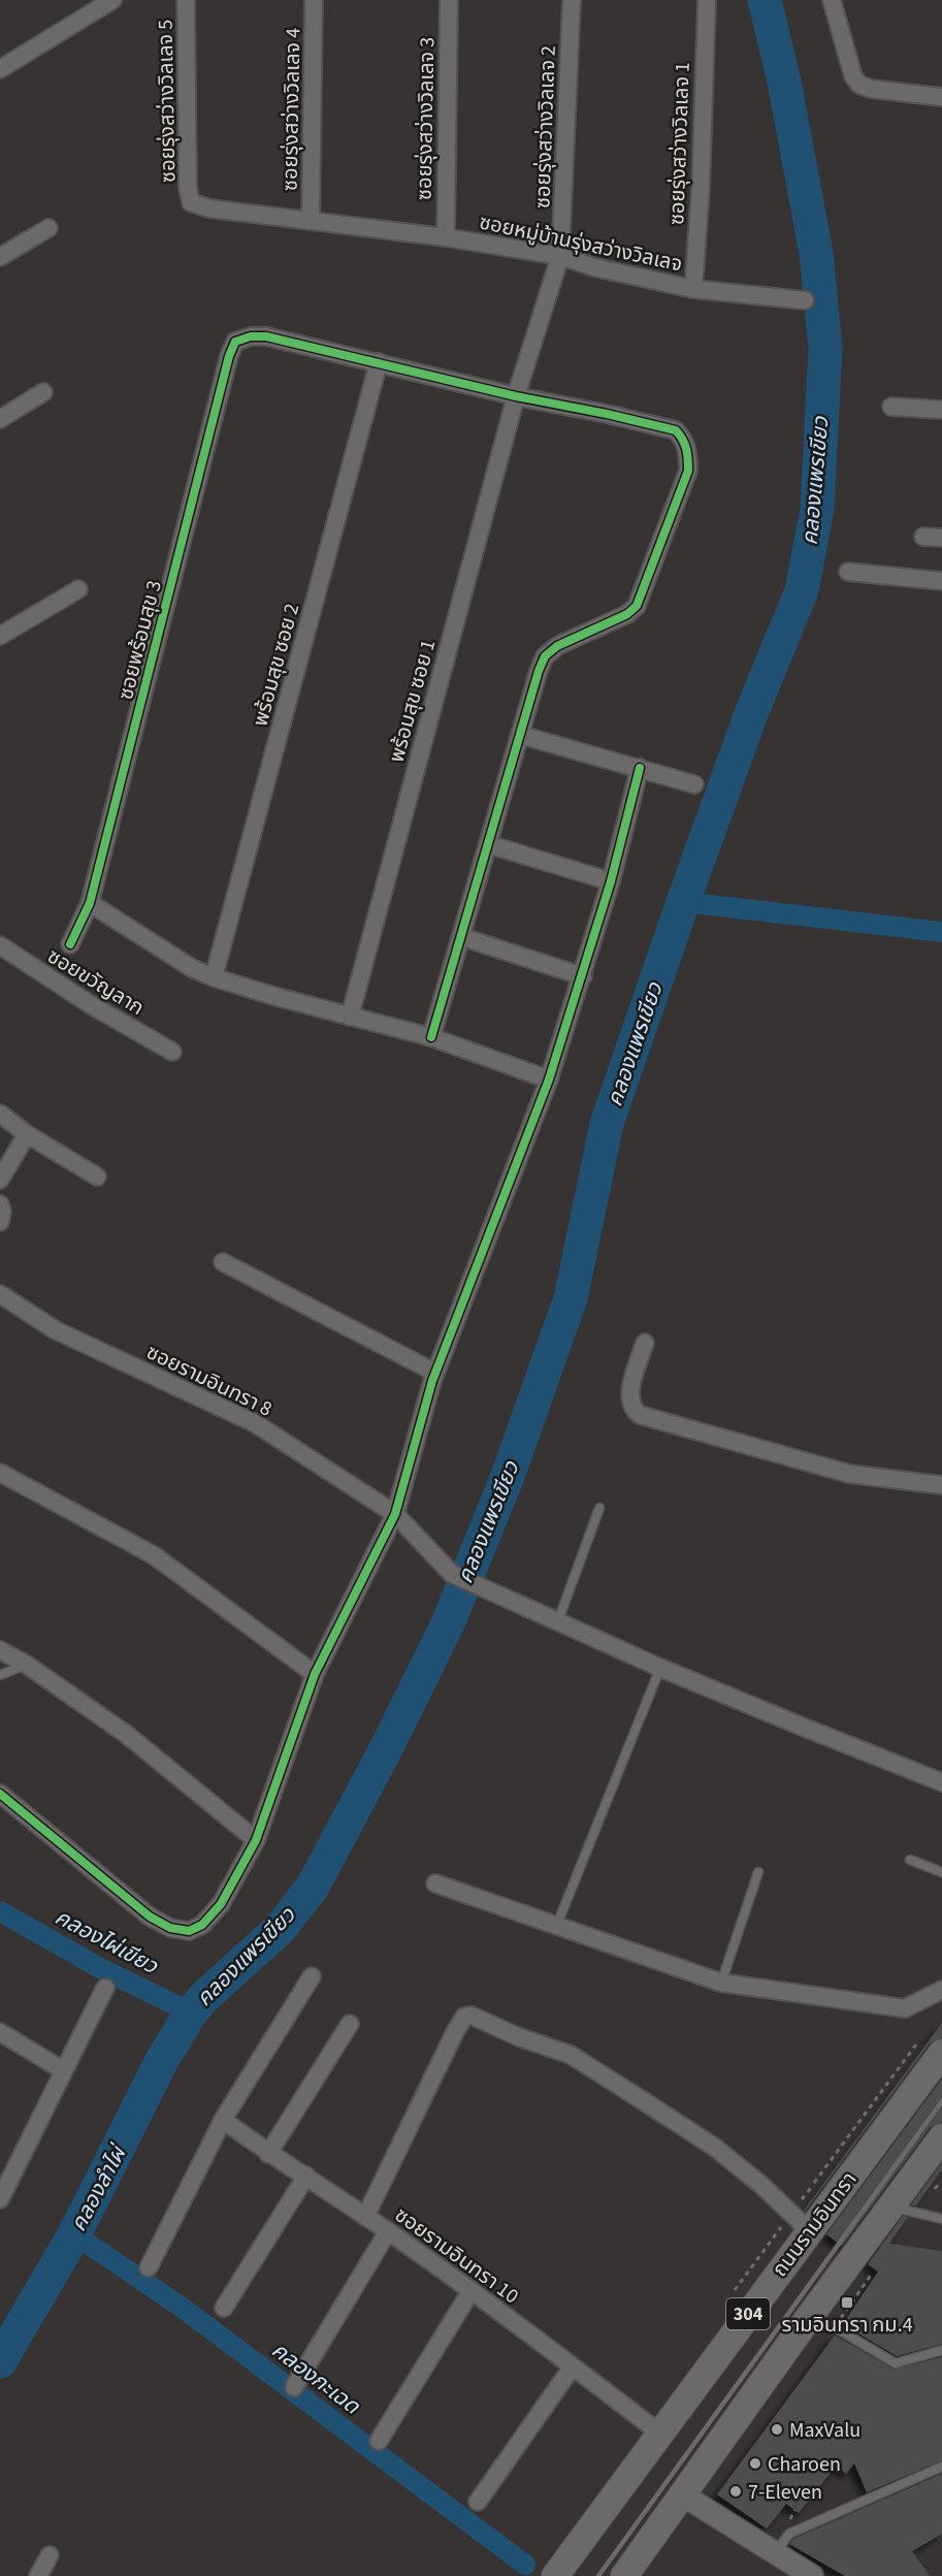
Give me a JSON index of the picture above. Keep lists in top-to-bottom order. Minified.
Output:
{"streets":{"main road":["ถนนรามอินทรา","304"],"street":["ซอยรุ่งสว่างวิลเลจ 5","ซอยรุ่งสว่างวิลเลจ 4","ซอยรุ่งสว่างวิลเลจ 3","ซอยรุ่งสว่างวิลเลจ 2","ซอยรุ่งสว่างวิลเลจ 1","ซอยหมู่บ้านรุ่งสว่างวิลเลจ","ซอยพร้อมสุข 3","พร้อมสุข ซอย 2","พร้อมสุข ซอย 1","ซอยขวัญลาก","ซอยรามอินทรา 8","ซอยรามอินทรา 10"]},"crossings":[["ซอยรุ่งสว่างวิลเลจ 5","ซอยหมู่บ้านรุ่งสว่างวิลเลจ"],["ซอยรุ่งสว่างวิลเลจ 4","ซอยหมู่บ้านรุ่งสว่างวิลเลจ"],["ซอยรุ่งสว่างวิลเลจ 3","ซอยหมู่บ้านรุ่งสว่างวิลเลจ"],["ซอยรุ่งสว่างวิลเลจ 2","ซอยหมู่บ้านรุ่งสว่างวิลเลจ"],["ซอยรุ่งสว่างวิลเลจ 2","พร้อมสุข ซอย 1"],["ซอยรุ่งสว่างวิลเลจ 1","ซอยหมู่บ้านรุ่งสว่างวิลเลจ"],["ซอยพร้อมสุข 3","พร้อมสุข ซอย 2"],["ถนนรามอินทรา","ซอยรามอินทรา 10"]],"water":["คลองแพรเขียว","คลองไผ่เขียว","คลองลำไผ่","คลองกะเฉด"],"places":{"transit":["รามอินทรา กม.4"],"other":["MaxValu","Charoen","7-Eleven"]}}
